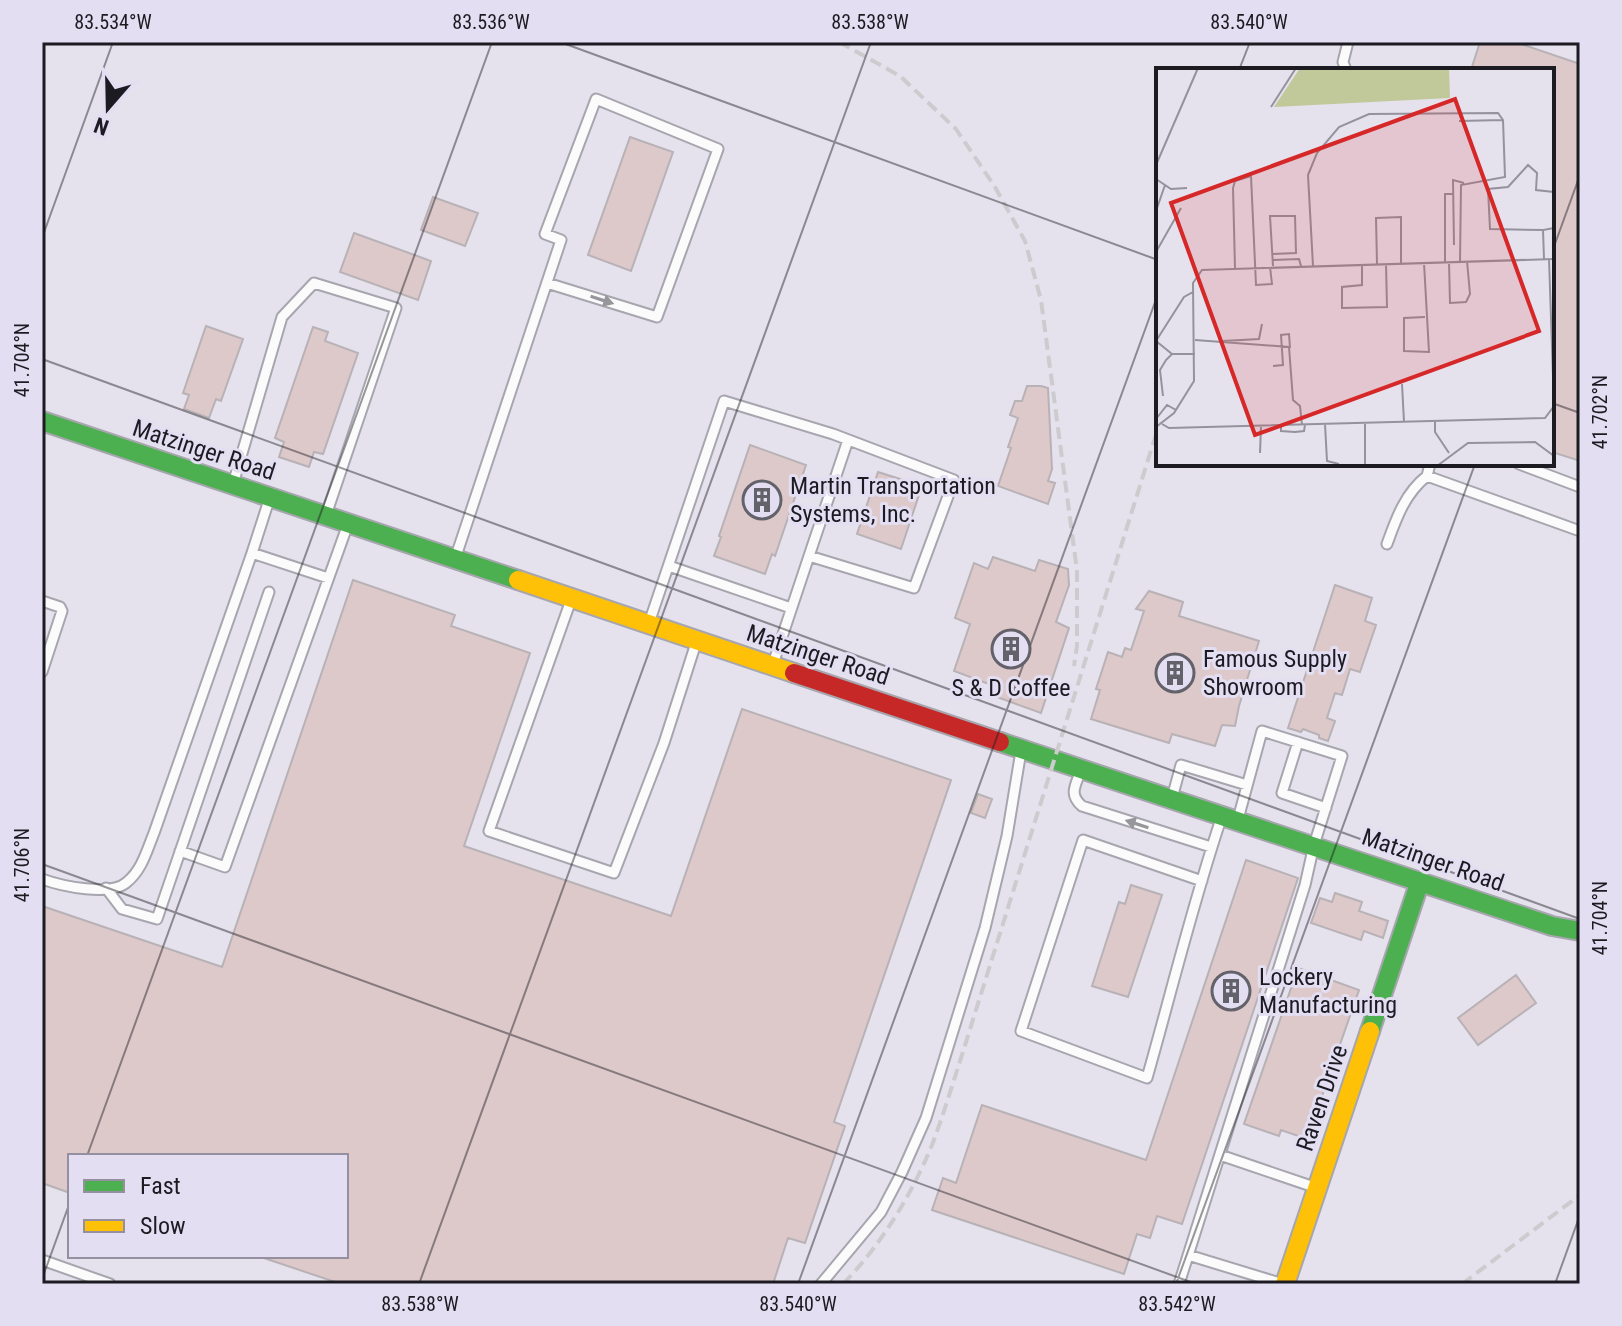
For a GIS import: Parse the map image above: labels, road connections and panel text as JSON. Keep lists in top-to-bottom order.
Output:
{
  "streets": {
    "street": ["Matzinger Road", "Raven Drive"]
  },
  "crossings": [
    ["Matzinger Road", "Raven Drive"]
  ],
  "places": {
    "building": [
      "Martin Transportation Systems, Inc.",
      "S & D Coffee",
      "Famous Supply Showroom",
      "Lockery Manufacturing"
    ]
  },
  "legend": ["Fast", "Slow"],
  "north": "bottom",
  "coordinates": [
    "83.534°W",
    "83.536°W",
    "83.538°W",
    "83.540°W",
    "41.704°N",
    "41.702°N",
    "41.706°N",
    "83.542°W"
  ]
}
